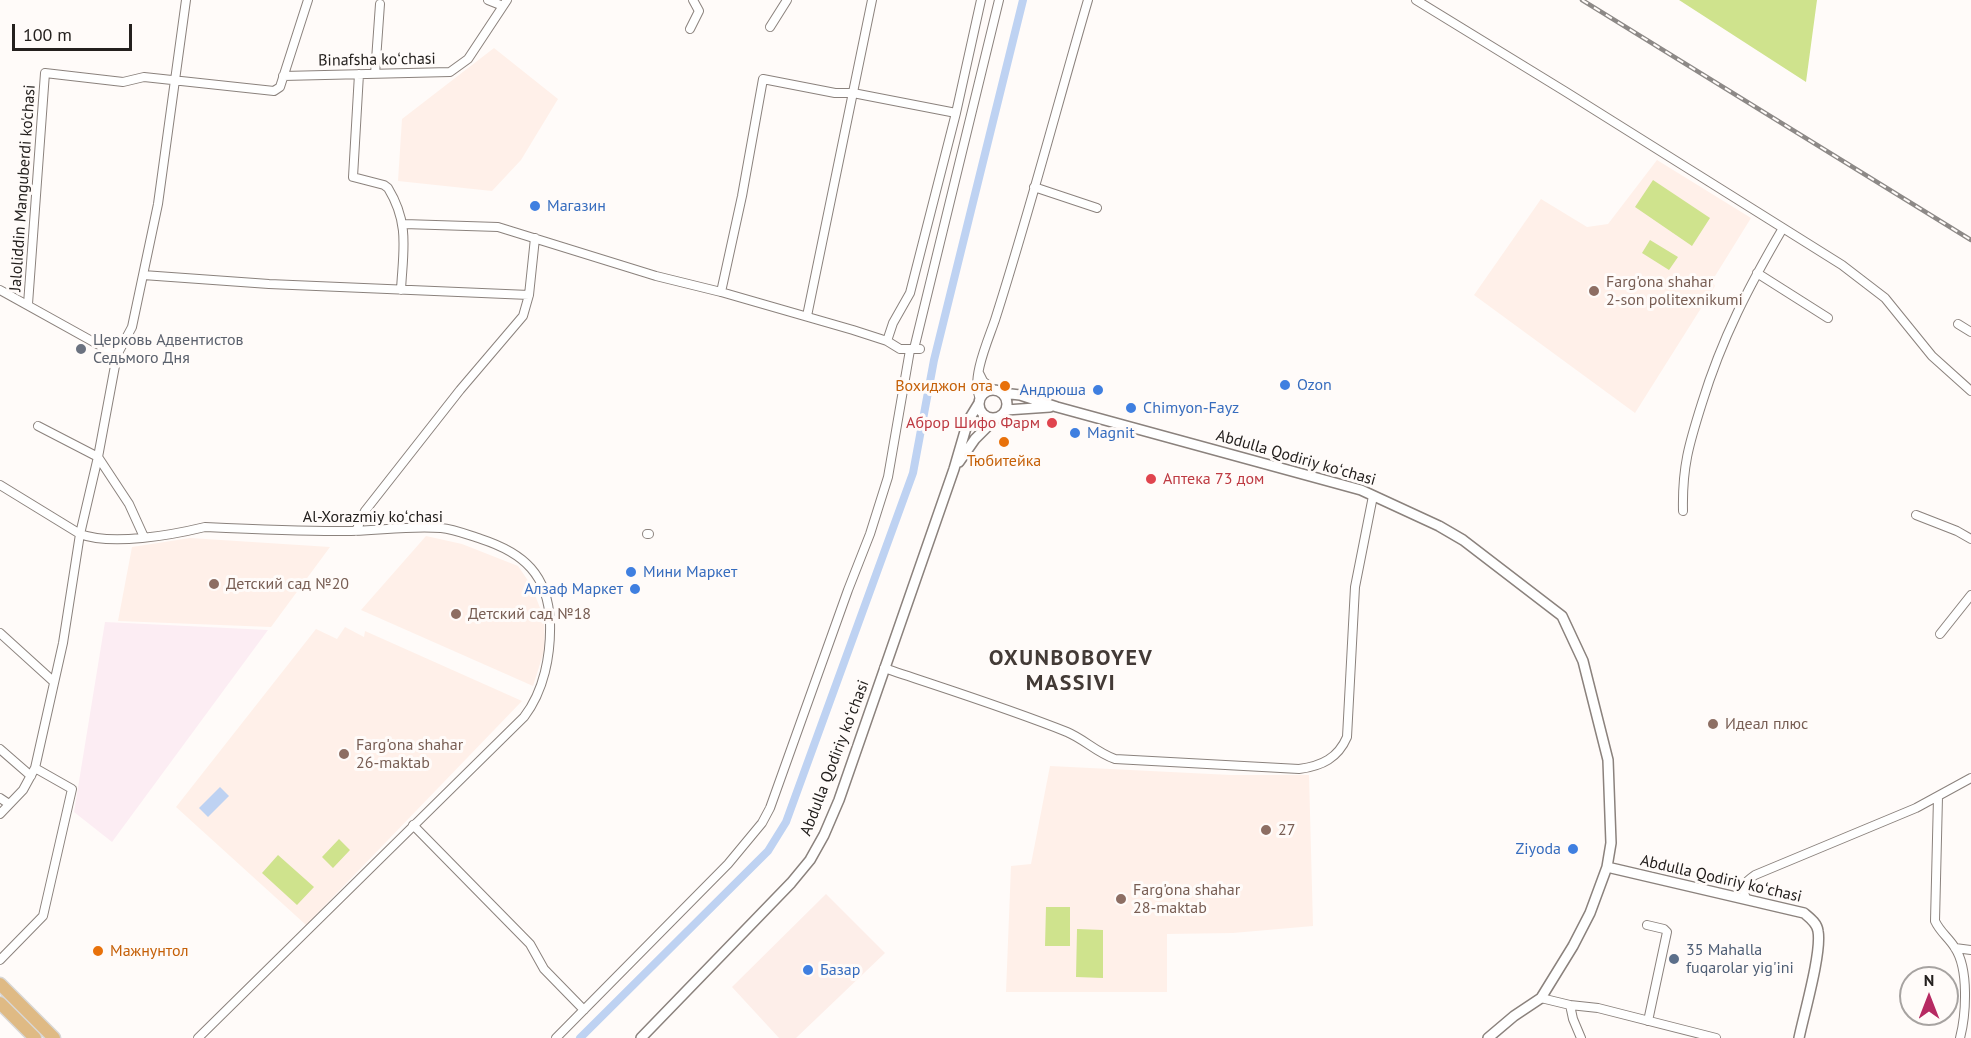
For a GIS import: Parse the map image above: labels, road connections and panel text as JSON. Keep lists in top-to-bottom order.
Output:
{
  "streets": {
    "street": [
      "Binafsha koʻchasi",
      "Jaloliddin Manguberdi ko'chasi",
      "Abdulla Qodiriy koʻchasi",
      "Al-Xorazmiy koʻchasi"
    ]
  },
  "districts": ["OXUNBOBOYEV MASSIVI"],
  "places": [
    "Магазин",
    "Farg'ona shahar 2-son politexnikumi",
    "Церковь Адвентистов Седьмого Дня",
    "Ozon",
    "Вохиджон ота",
    "Андрюша",
    "Chimyon-Fayz",
    "Аброр Шифо Фарм",
    "Magnit",
    "Тюбитейка",
    "Аптека 73 дом",
    "Мини Маркет",
    "Детский сад №20",
    "Алзаф Маркет",
    "Детский сад №18",
    "Идеал плюс",
    "Farg'ona shahar 26-maktab",
    "27",
    "Ziyoda",
    "Farg'ona shahar 28-maktab",
    "Мажнунтол",
    "35 Mahalla fuqarolar yig'ini",
    "Базар"
  ],
  "scale_bar": "100 m",
  "north": "top"
}
